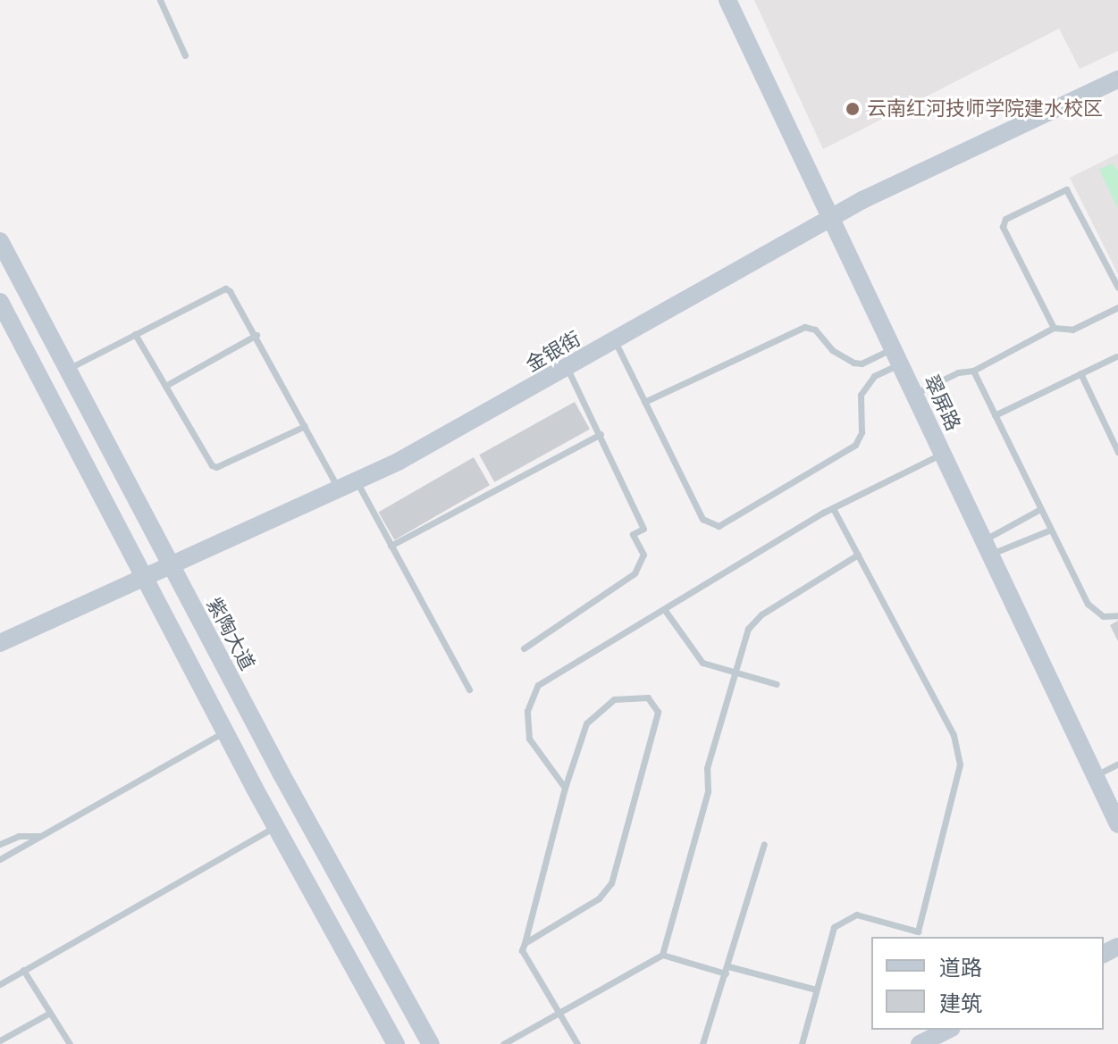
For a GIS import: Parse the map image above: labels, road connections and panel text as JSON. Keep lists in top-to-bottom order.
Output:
{
  "streets": {
    "street": ["金银街", "翠屏路", "紫陶大道"]
  },
  "crossings": [
    ["金银街", "翠屏路"],
    ["金银街", "紫陶大道"]
  ],
  "places": ["云南红河技师学院建水校区"],
  "legend": ["道路", "建筑"]
}
